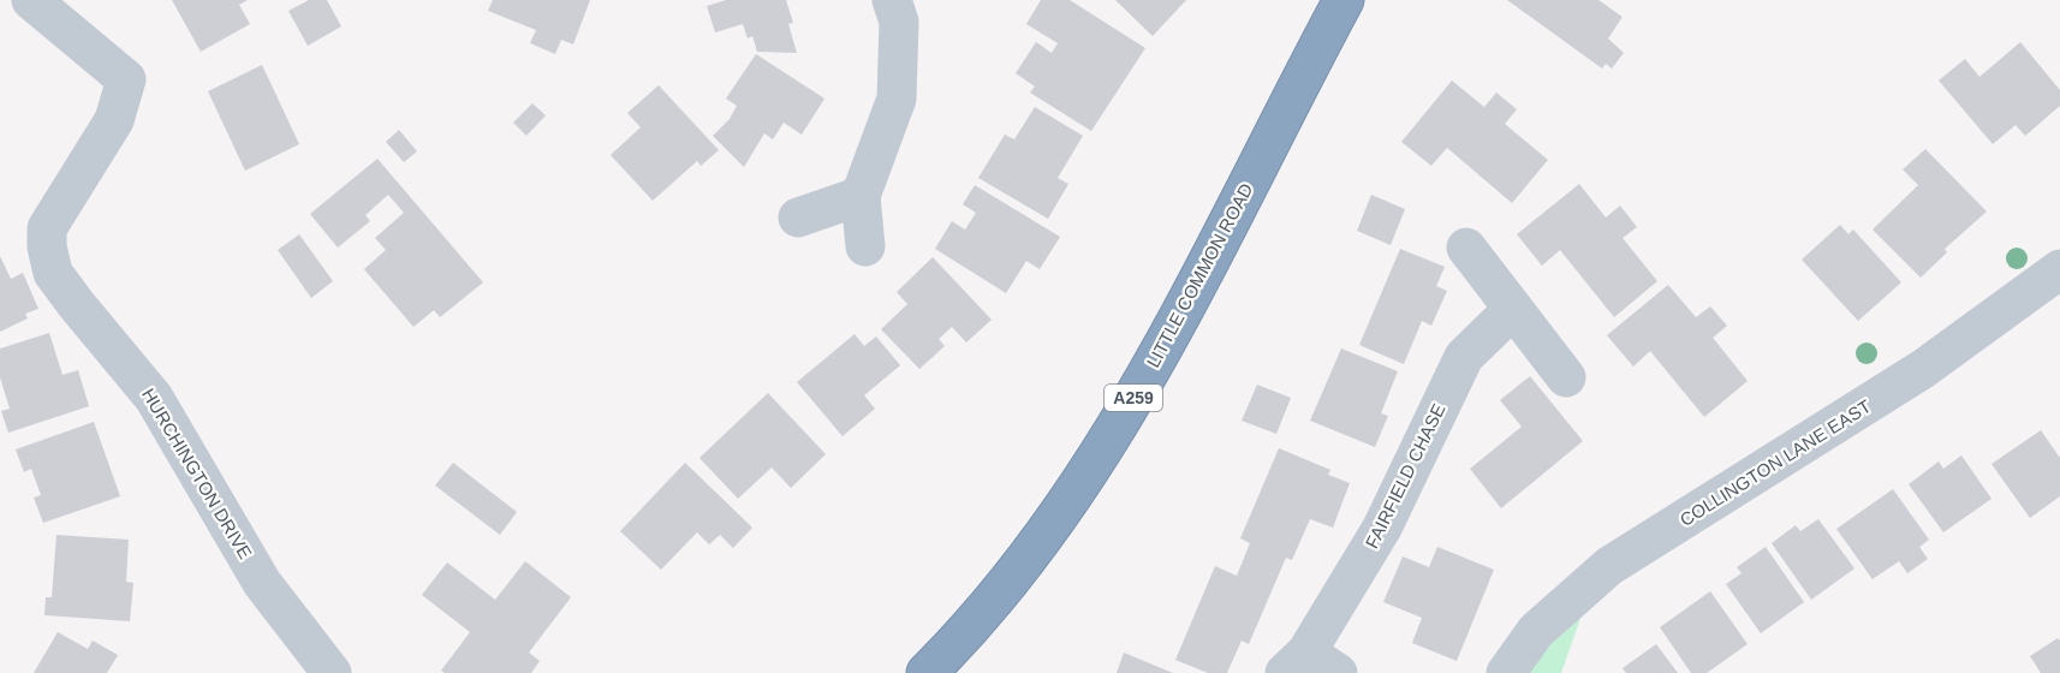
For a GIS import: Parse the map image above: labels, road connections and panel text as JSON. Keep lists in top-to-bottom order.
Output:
{
  "streets": {
    "highway": ["LITTLE COMMON ROAD", "A259"],
    "street": ["COLLINGTON LANE EAST", "HURCHINGTON DRIVE", "FAIRFIELD CHASE"]
  }
}
